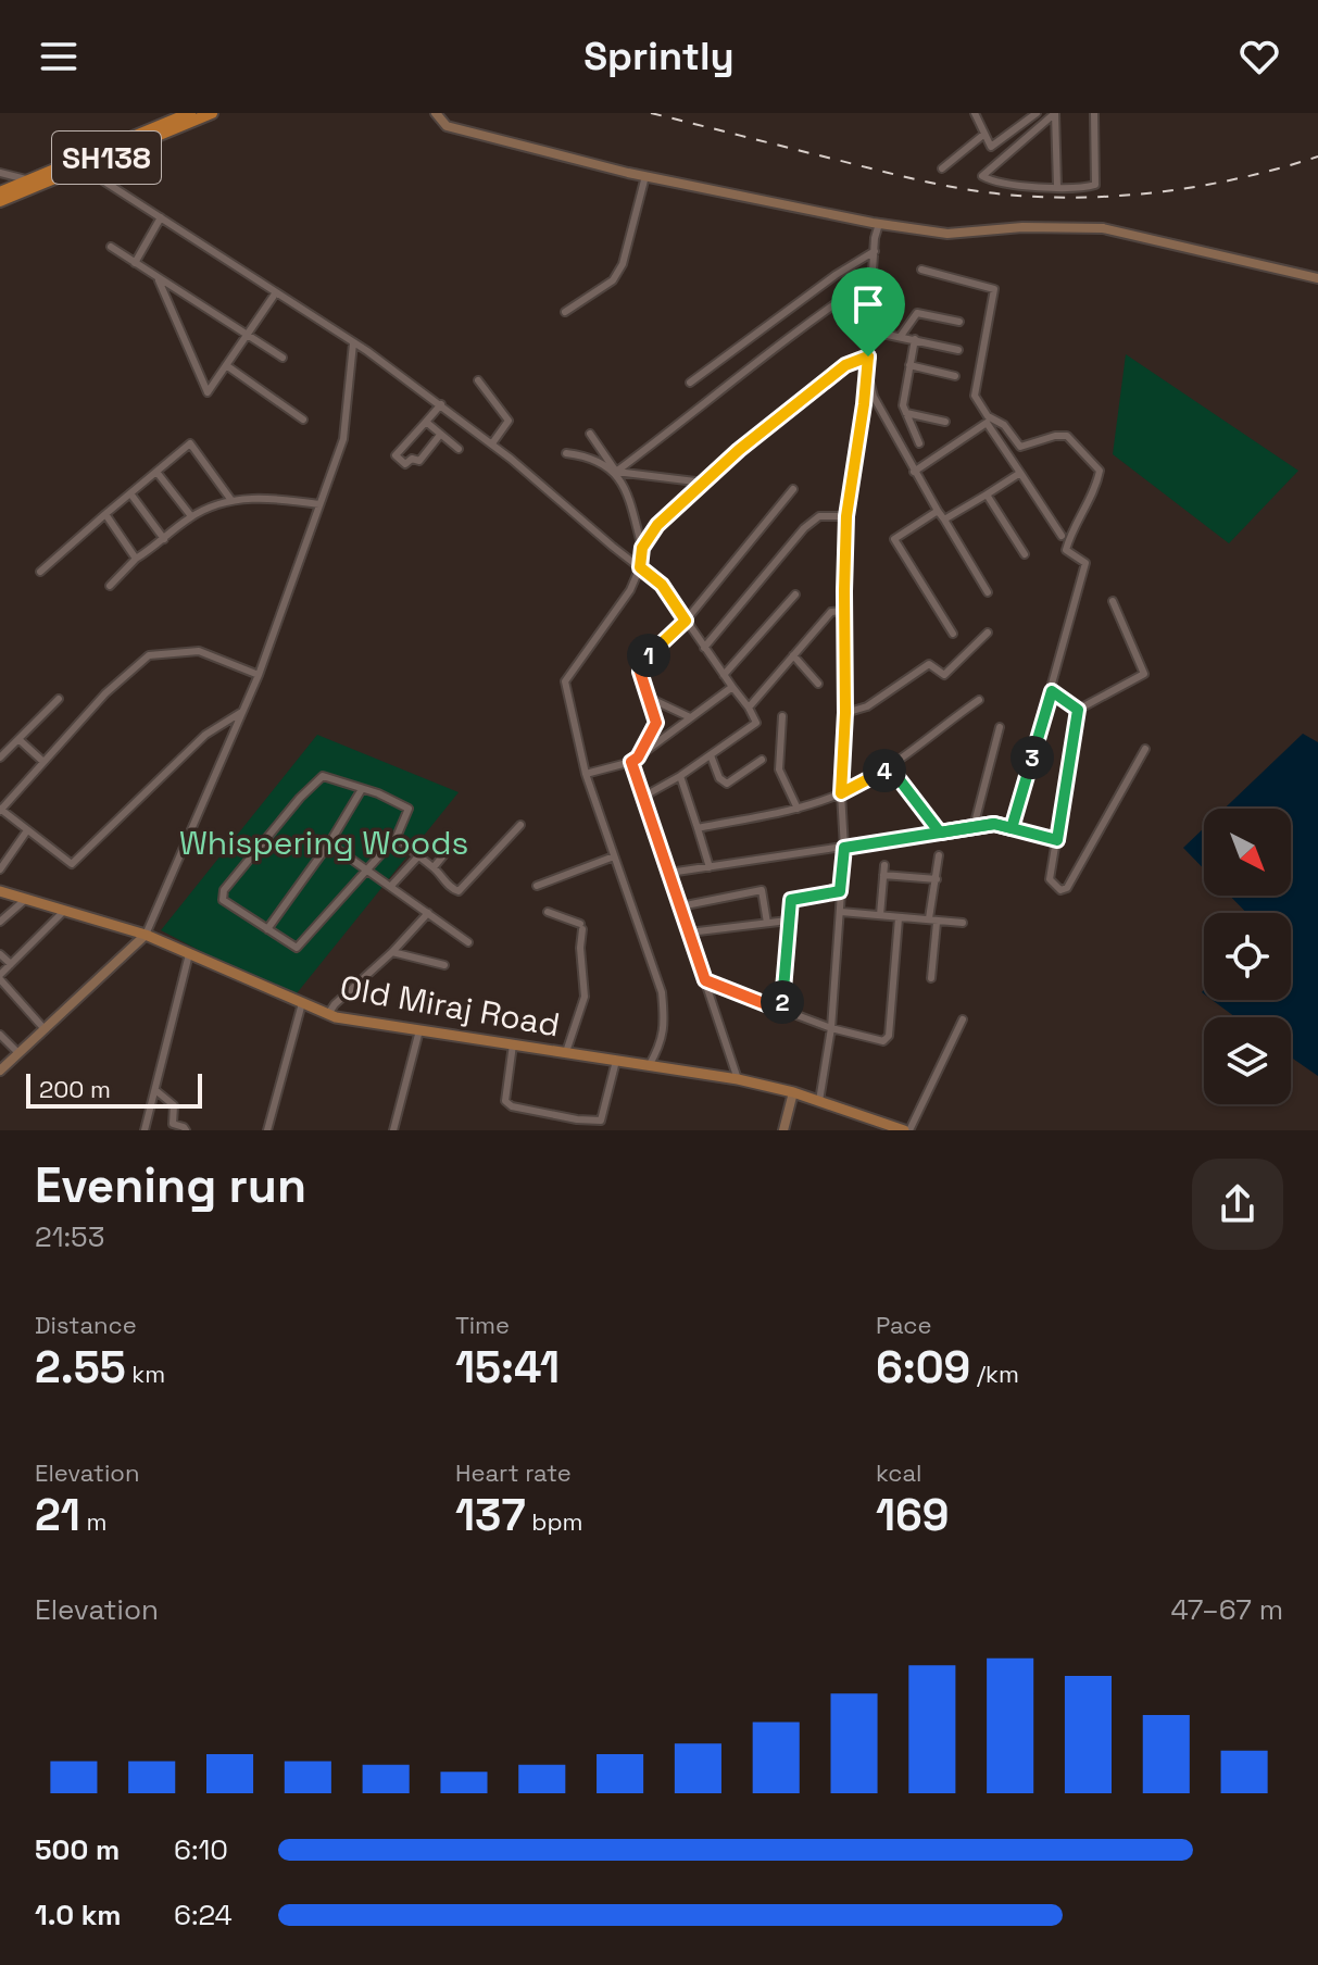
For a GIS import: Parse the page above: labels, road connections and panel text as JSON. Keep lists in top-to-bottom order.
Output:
{
  "streets": {
    "highway": ["SH138"],
    "main road": ["Old Miraj Road"]
  },
  "parks": ["Whispering Woods"],
  "scale_bar": "200 m",
  "north": "bottom right",
  "page": {
    "header": "Sprintly",
    "pins": [
      "1",
      "3",
      "4",
      "2"
    ],
    "scale": "200 m",
    "heading": ["Evening run", "21:53"],
    "stats": [
      ["Distance", "2.55 km"],
      ["Time", "15:41"],
      ["Pace", "6:09 /km"],
      ["Elevation", "21 m"],
      ["Heart rate", "137 bpm"],
      ["kcal", "169"]
    ],
    "chart": ["Elevation", "47–67 m"],
    "list": [
      {
        "name": "500 m",
        "note": "6:10"
      },
      {
        "name": "1.0 km",
        "note": "6:24"
      }
    ]
  }
}
